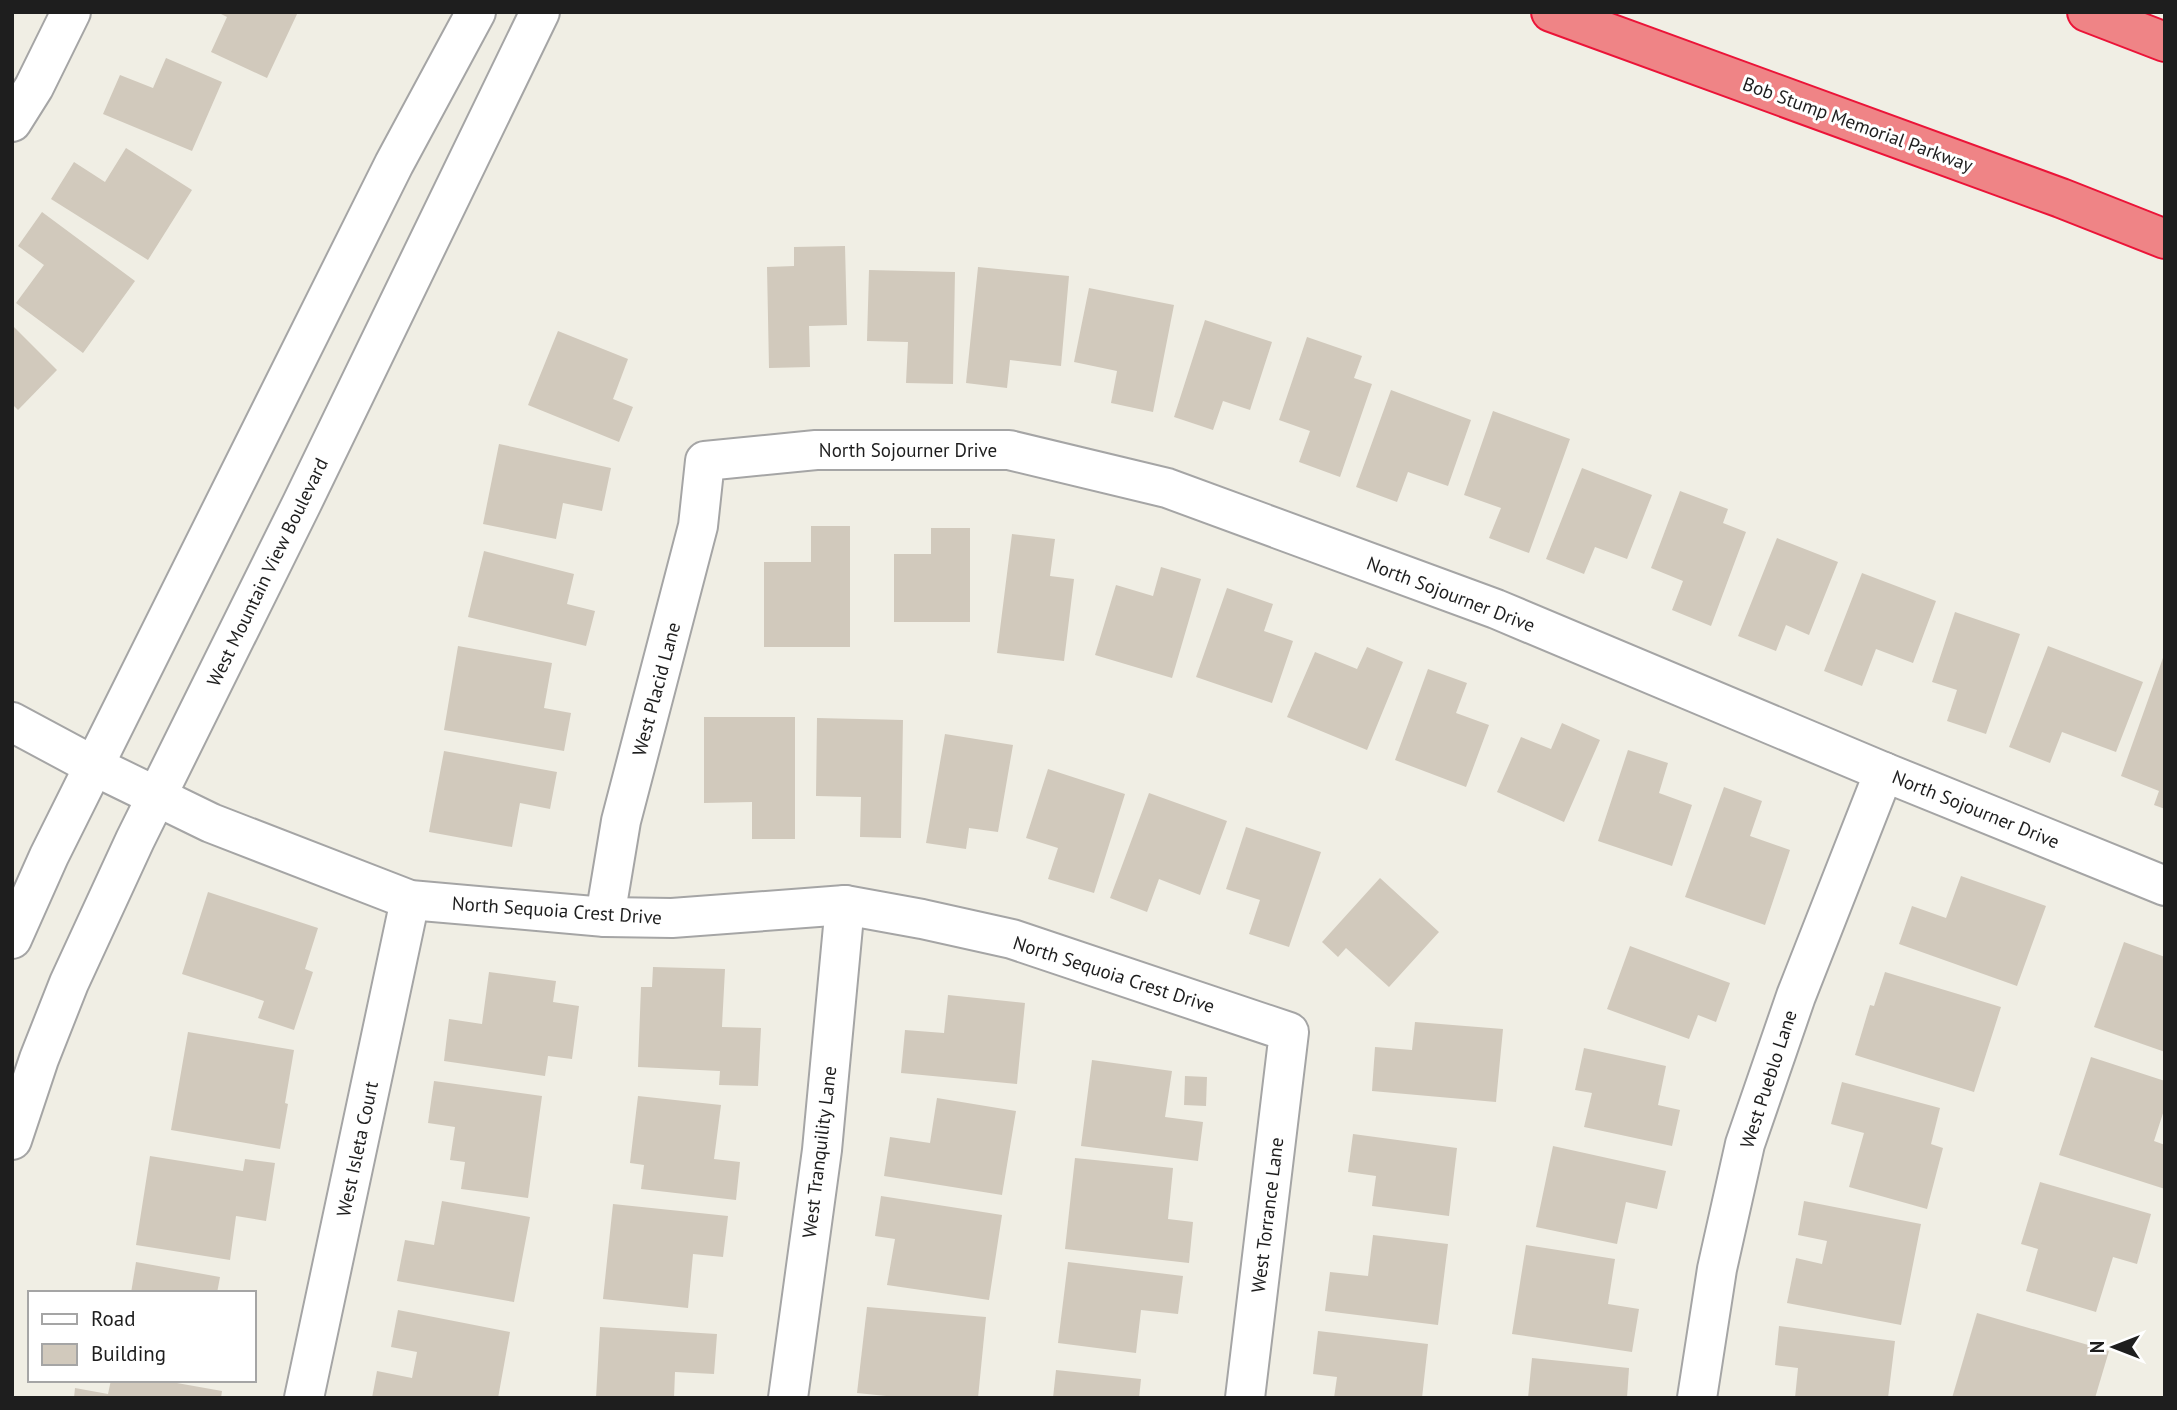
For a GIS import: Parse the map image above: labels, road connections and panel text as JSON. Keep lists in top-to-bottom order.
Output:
{
  "streets": {
    "highway": ["Bob Stump Memorial Parkway"],
    "street": [
      "North Sojourner Drive",
      "West Mountain View Boulevard",
      "West Placid Lane",
      "North Sequoia Crest Drive",
      "West Pueblo Lane",
      "West Isleta Court",
      "West Tranquility Lane",
      "West Torrance Lane"
    ]
  },
  "crossings": [
    ["North Sojourner Drive", "West Placid Lane"],
    ["North Sojourner Drive", "West Pueblo Lane"],
    ["West Mountain View Boulevard", "North Sequoia Crest Drive"],
    ["West Placid Lane", "North Sequoia Crest Drive"],
    ["North Sequoia Crest Drive", "West Isleta Court"],
    ["North Sequoia Crest Drive", "West Tranquility Lane"],
    ["North Sequoia Crest Drive", "West Torrance Lane"]
  ],
  "legend": ["Road", "Building"],
  "north": "left"
}
